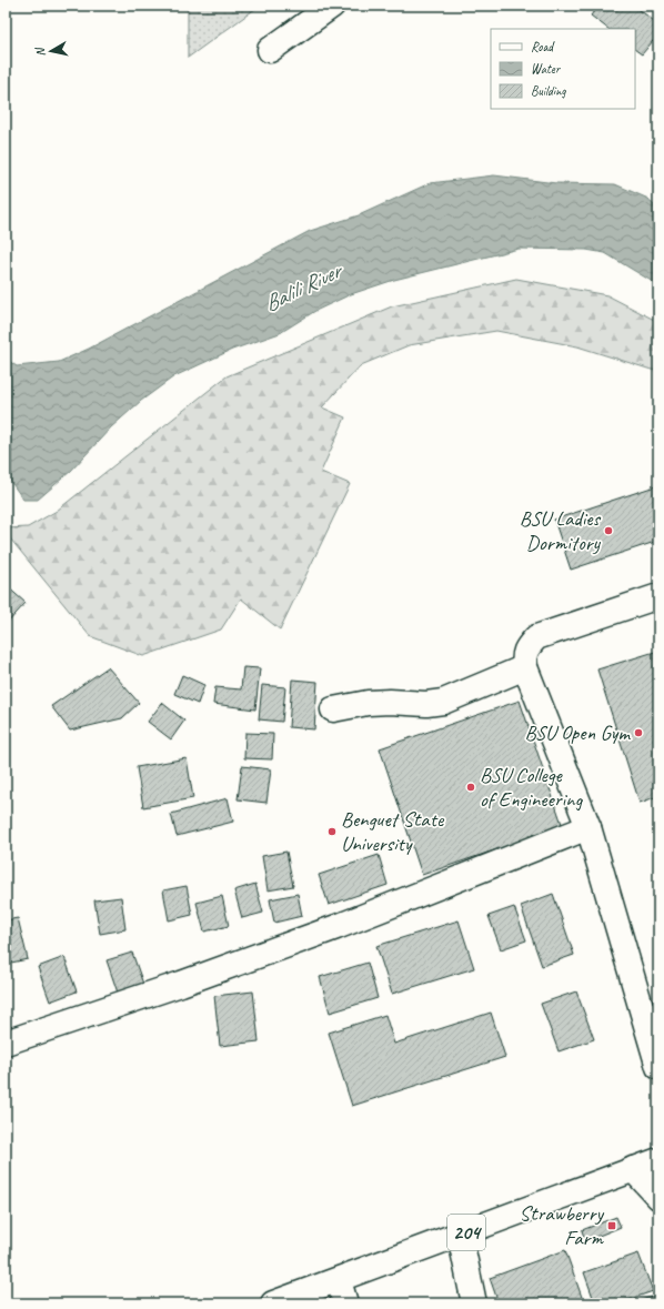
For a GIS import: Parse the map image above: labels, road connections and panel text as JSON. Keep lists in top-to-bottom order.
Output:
{
  "streets": {
    "main road": ["204"]
  },
  "water": ["Balili River"],
  "places": {
    "other": [
      "BSU Ladies Dormitory",
      "BSU Open Gym",
      "BSU College of Engineering",
      "Benguet State University"
    ],
    "transit": ["Strawberry Farm"]
  },
  "legend": ["Road", "Water", "Building"],
  "north": "left"
}
